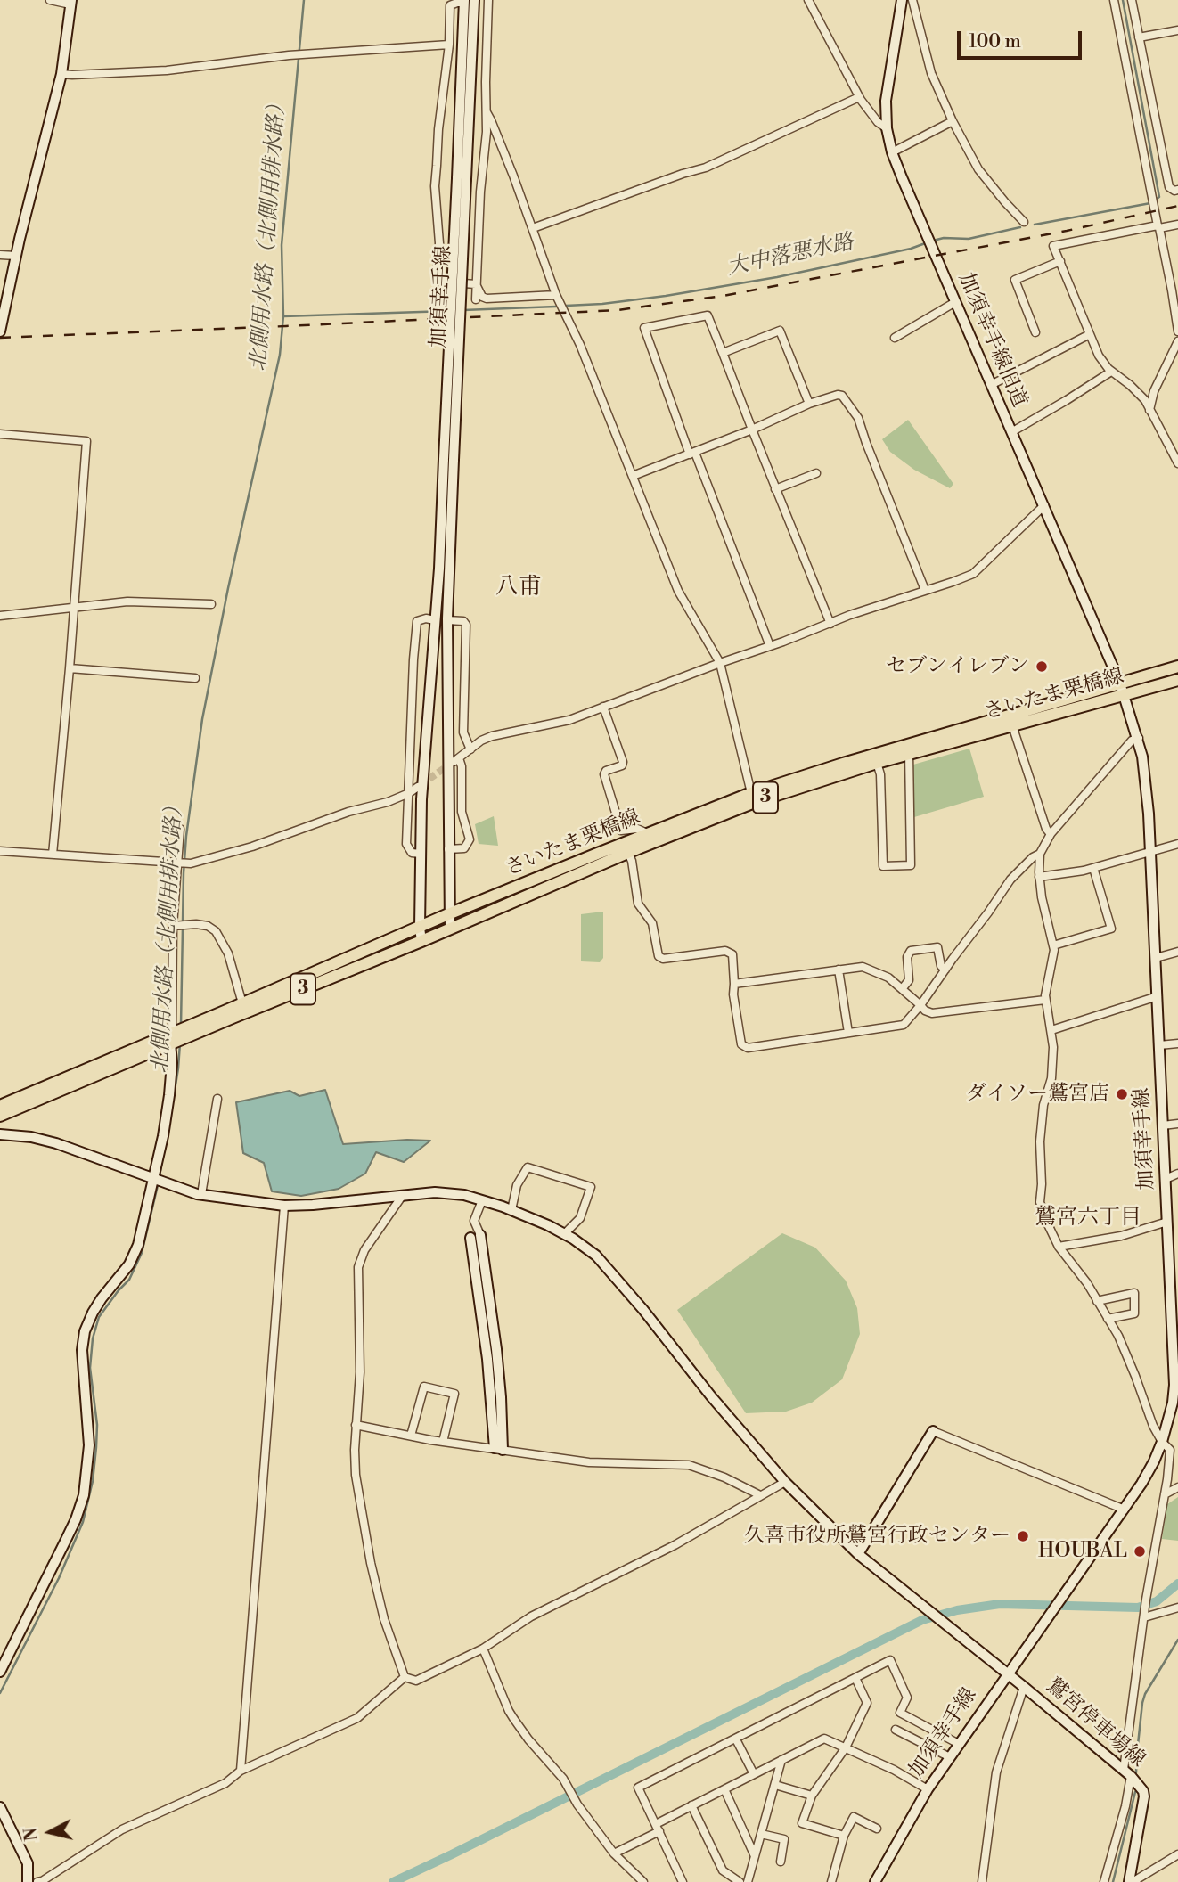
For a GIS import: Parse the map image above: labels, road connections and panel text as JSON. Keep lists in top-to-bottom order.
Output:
{
  "streets": {
    "main road": ["さいたま栗橋線", "3"],
    "street": ["加須幸手線", "加須幸手線旧道", "鷲宮停車場線"]
  },
  "crossings": [
    ["加須幸手線", "加須幸手線旧道"],
    ["加須幸手線", "さいたま栗橋線"],
    ["加須幸手線", "鷲宮停車場線"],
    ["加須幸手線旧道", "さいたま栗橋線"]
  ],
  "districts": ["八甫", "鷲宮六丁目"],
  "water": ["北側用水路（北側用排水路）", "大中落悪水路"],
  "places": [
    "セブンイレブン",
    "ダイソー鷲宮店",
    "久喜市役所鷲宮行政センター",
    "HOUBAL"
  ],
  "scale_bar": "100 m",
  "north": "left"
}
